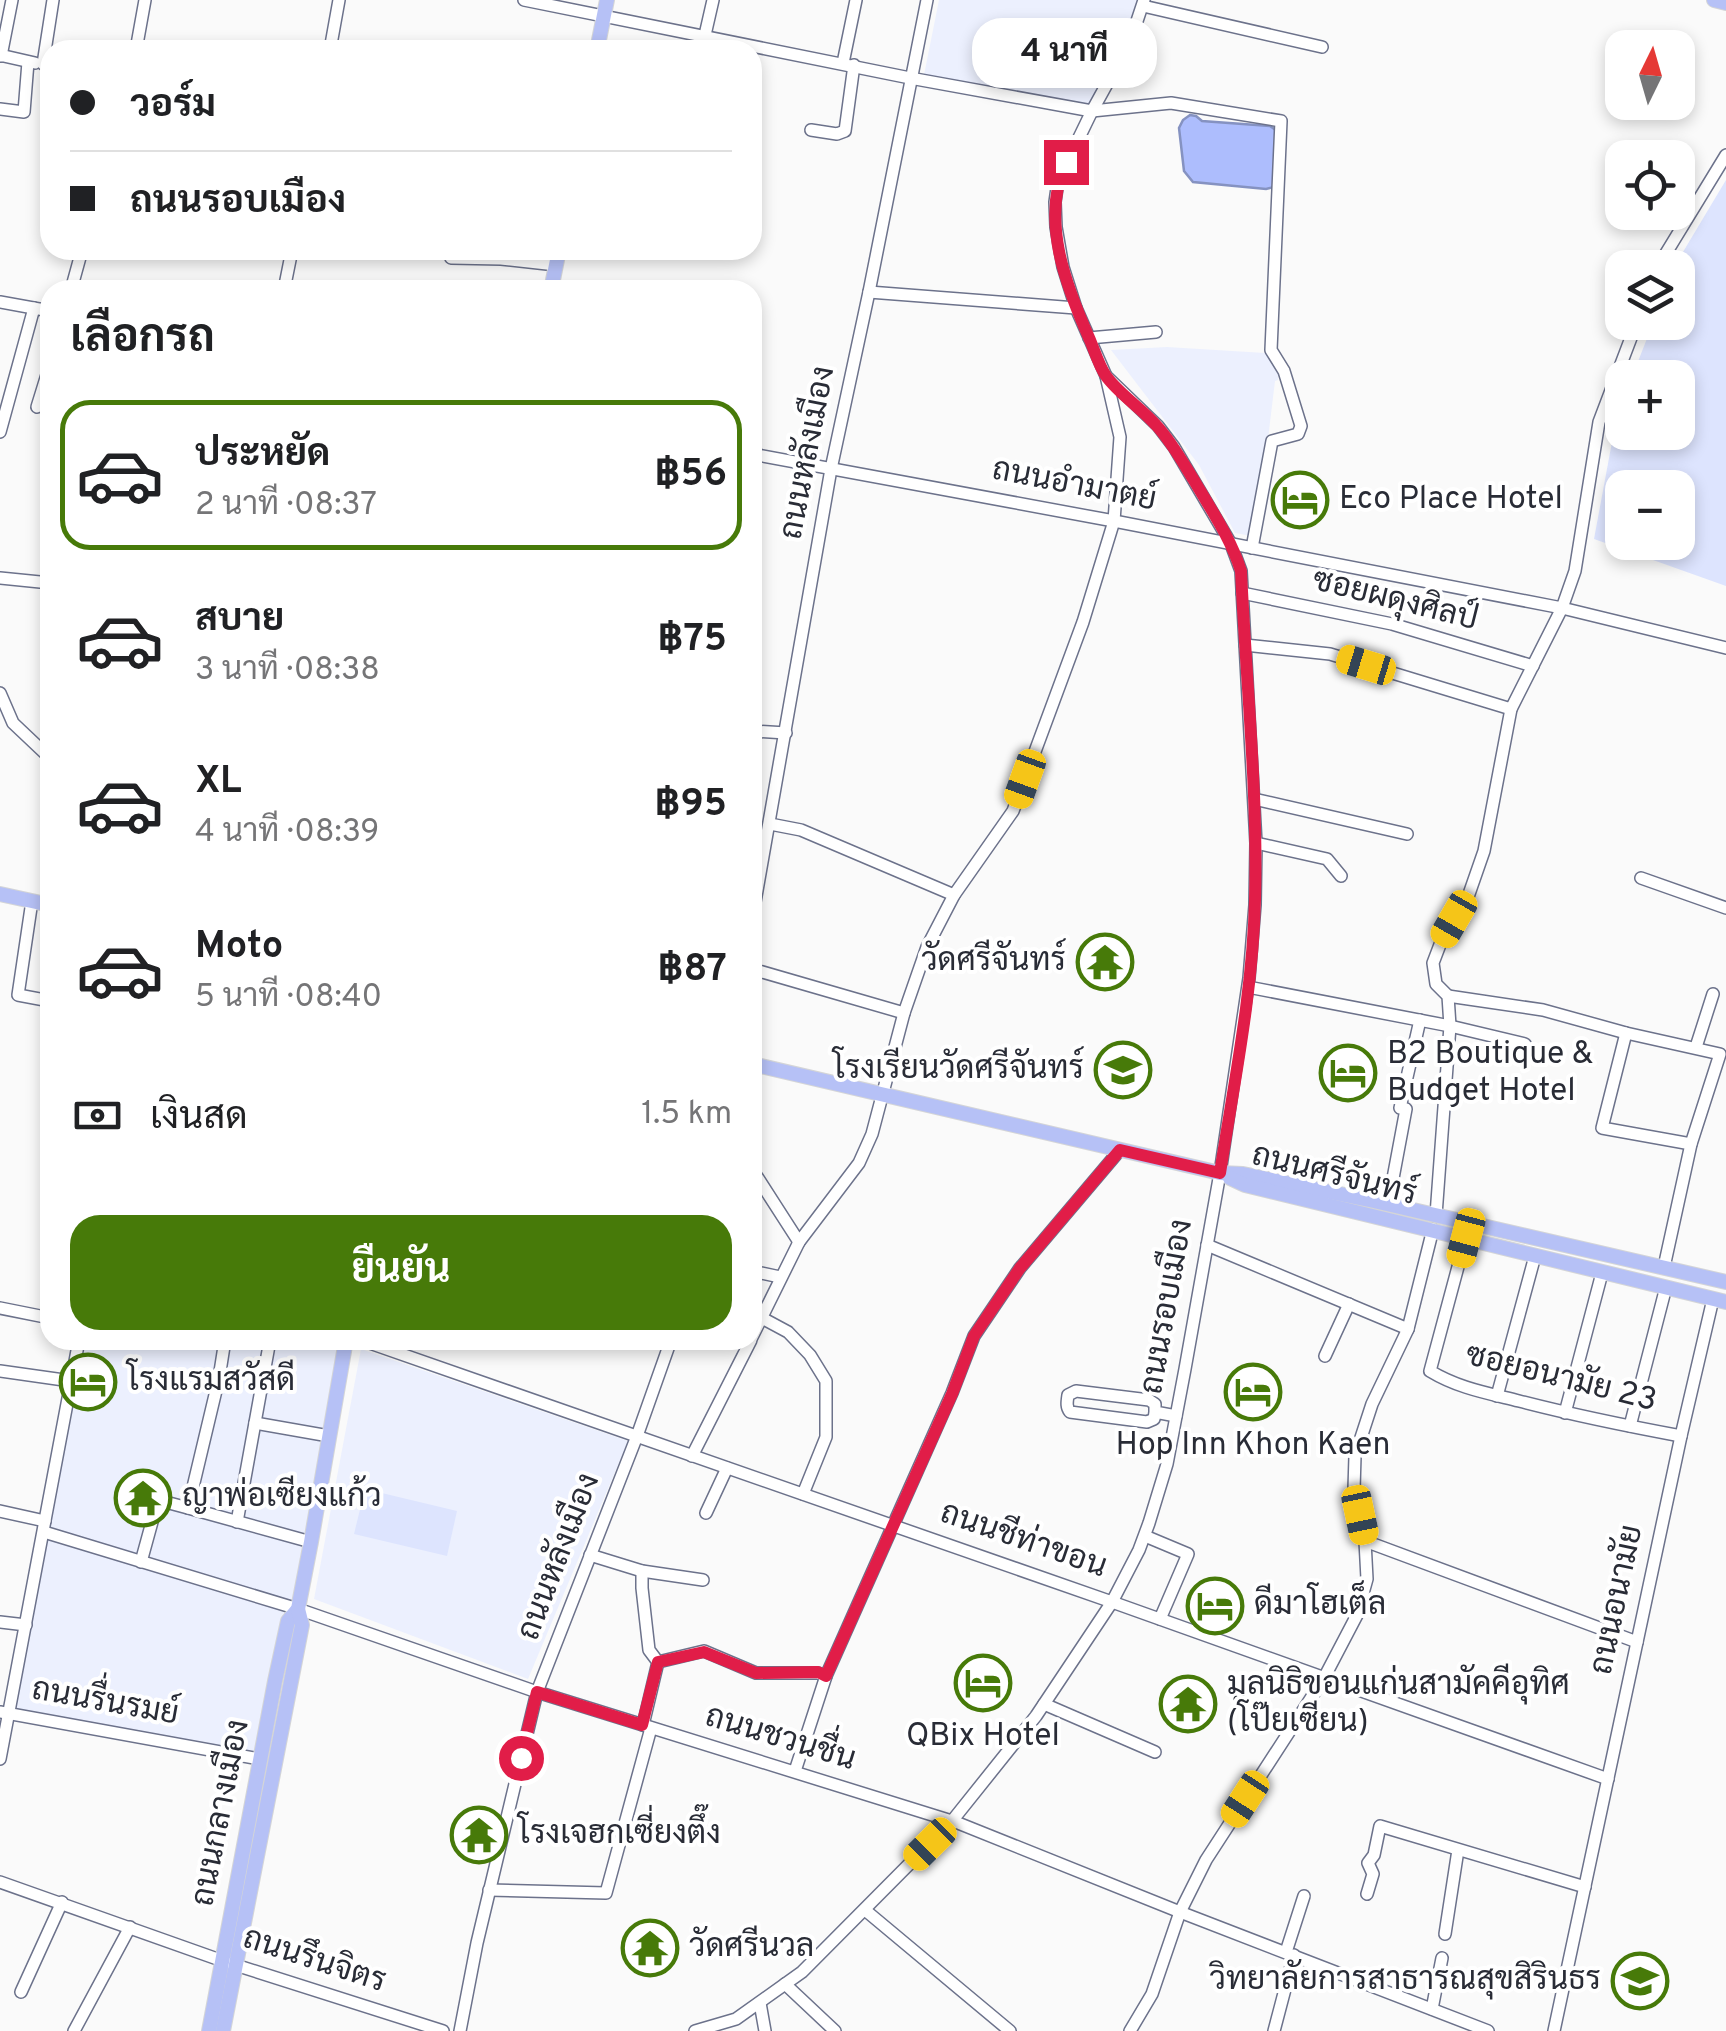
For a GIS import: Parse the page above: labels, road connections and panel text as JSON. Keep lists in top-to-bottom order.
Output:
{
  "streets": {
    "main road": ["ถนนศรีจันทร์", "ถนนกลางเมือง"],
    "street": [
      "ถนนหลังเมือง",
      "ถนนอำมาตย์",
      "ซอยผดุงศิลป์",
      "ถนนรอบเมือง",
      "ซอยอนามัย 23",
      "ถนนชีท่าขอน",
      "ถนนอนามัย",
      "ถนนรื่นรมย์",
      "ถนนชวนชื่น",
      "ถนนรึนจิตร"
    ]
  },
  "crossings": [
    ["ถนนหลังเมือง", "ถนนอำมาตย์"],
    ["ถนนหลังเมือง", "ถนนชีท่าขอน"],
    ["ถนนหลังเมือง", "ถนนชวนชื่น"],
    ["ถนนอำมาตย์", "ถนนรอบเมือง"],
    ["ซอยผดุงศิลป์", "ถนนรอบเมือง"],
    ["ถนนศรีจันทร์", "ถนนรอบเมือง"],
    ["ถนนศรีจันทร์", "ซอยอนามัย 23"],
    ["ถนนศรีจันทร์", "ถนนอนามัย"],
    ["ถนนรอบเมือง", "ถนนชีท่าขอน"],
    ["ถนนรอบเมือง", "ถนนชวนชื่น"],
    ["ซอยอนามัย 23", "ถนนอนามัย"],
    ["ถนนชีท่าขอน", "ถนนอนามัย"],
    ["ถนนรื่นรมย์", "ถนนกลางเมือง"],
    ["ถนนชวนชื่น", "ถนนกลางเมือง"],
    ["ถนนกลางเมือง", "ถนนรึนจิตร"]
  ],
  "places": {
    "hotel": [
      "Eco Place Hotel",
      "B2 Boutique & Budget Hotel",
      "โรงแรมสวัสดี",
      "Hop Inn Khon Kaen",
      "ดีมาโฮเต็ล",
      "QBix Hotel"
    ],
    "temple": [
      "วัดศรีจันทร์",
      "ญาพ่อเซียงแก้ว",
      "มูลนิธิขอนแก่นสามัคคีอุทิศ (โป๊ยเซียน)",
      "โรงเจฮกเซี่ยงตึ๊ง",
      "วัดศรีนวล"
    ],
    "school or university": ["โรงเรียนวัดศรีจันทร์", "วิทยาลัยการสาธารณสุขสิรินธร"]
  },
  "north": "top",
  "page": {
    "bubble": "4 นาที",
    "map_buttons": ["+", "−"],
    "banner": ["วอร์ม", "ถนนรอบเมือง"],
    "heading": "เลือกรถ",
    "list": [
      {
        "name": "ประหยัด",
        "note": "2 นาที · 08:37",
        "value": "฿56"
      },
      {
        "name": "สบาย",
        "note": "3 นาที · 08:38",
        "value": "฿75"
      },
      {
        "name": "XL",
        "note": "4 นาที · 08:39",
        "value": "฿95"
      },
      {
        "name": "Moto",
        "note": "5 นาที · 08:40",
        "value": "฿87"
      }
    ],
    "pay": ["เงินสด", "1.5 km"],
    "buttons": "ยืนยัน"
  }
}
